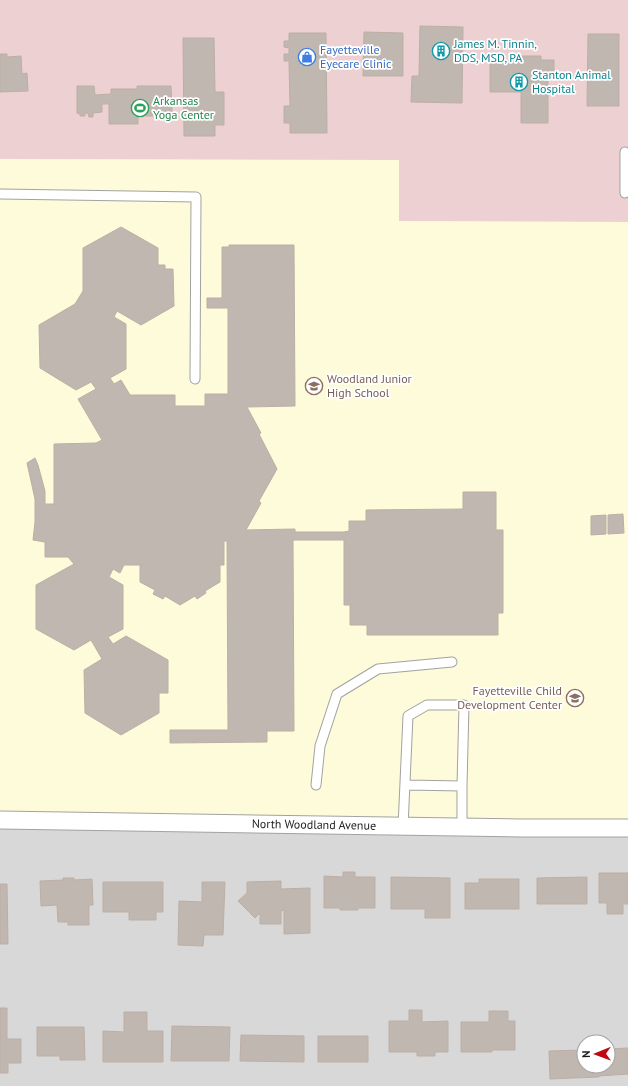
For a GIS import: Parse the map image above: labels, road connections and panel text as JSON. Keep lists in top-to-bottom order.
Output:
{
  "streets": {
    "street": ["North Woodland Avenue"]
  },
  "places": {
    "building": ["James M. Tinnin, DDS, MSD, PA", "Stanton Animal Hospital"],
    "shop": ["Fayetteville Eyecare Clinic"],
    "sports": ["Arkansas Yoga Center"],
    "school or university": ["Woodland Junior High School", "Fayetteville Child Development Center"]
  },
  "north": "left"
}
